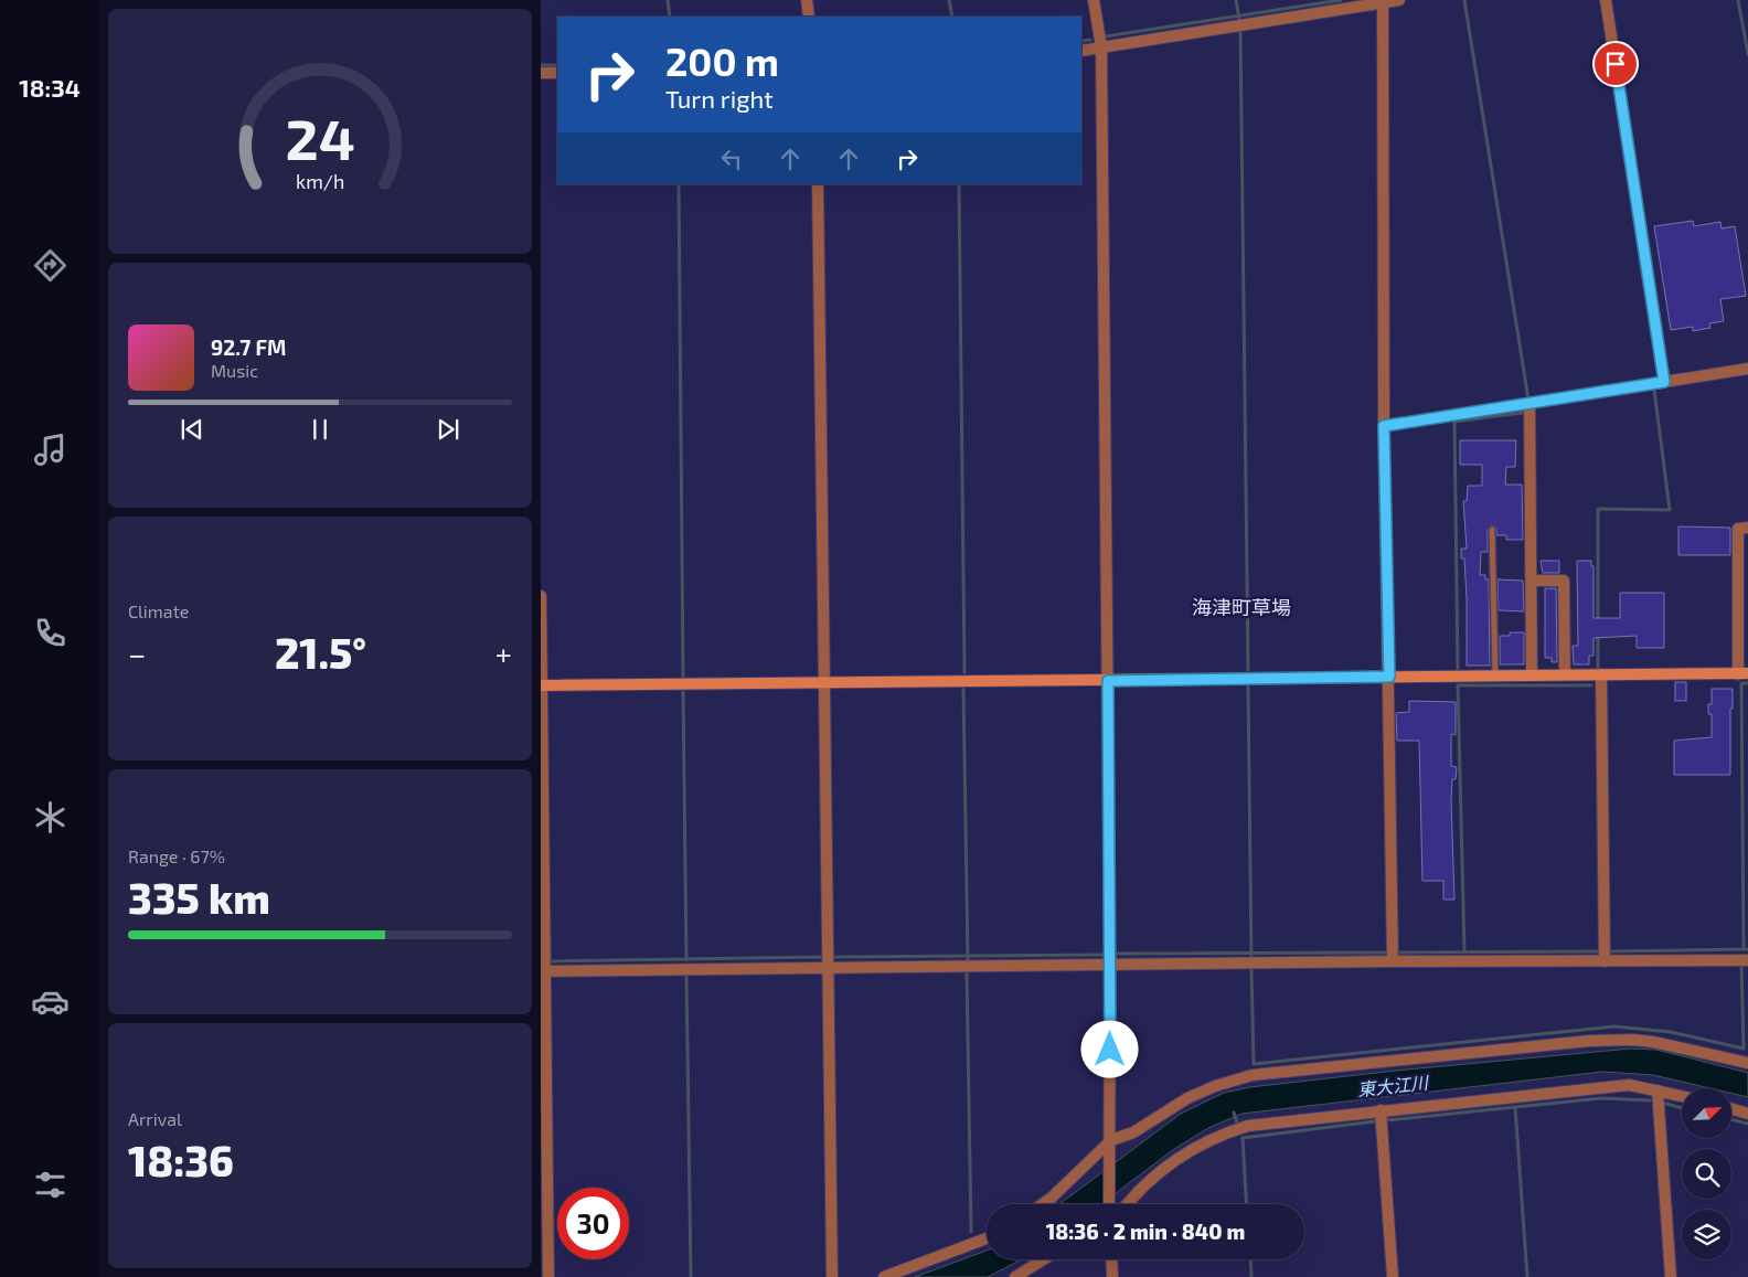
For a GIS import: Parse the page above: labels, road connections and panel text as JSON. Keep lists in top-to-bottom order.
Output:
{
  "districts": ["海津町草場"],
  "water": ["東大江川"],
  "north": "top right",
  "page": {
    "tabs": "18:34",
    "turn": ["200 m", "Turn right"],
    "song": ["92.7 FM", "Music"],
    "tile": [
      "Climate",
      ["Range · 67%", "335 km"],
      ["Arrival", "18:36"]
    ],
    "heat": ["−", "21.5°", "+"],
    "limit": "30",
    "trip": "18:36 · 2 min · 840 m",
    "gauge": ["24", "km/h"]
  }
}
